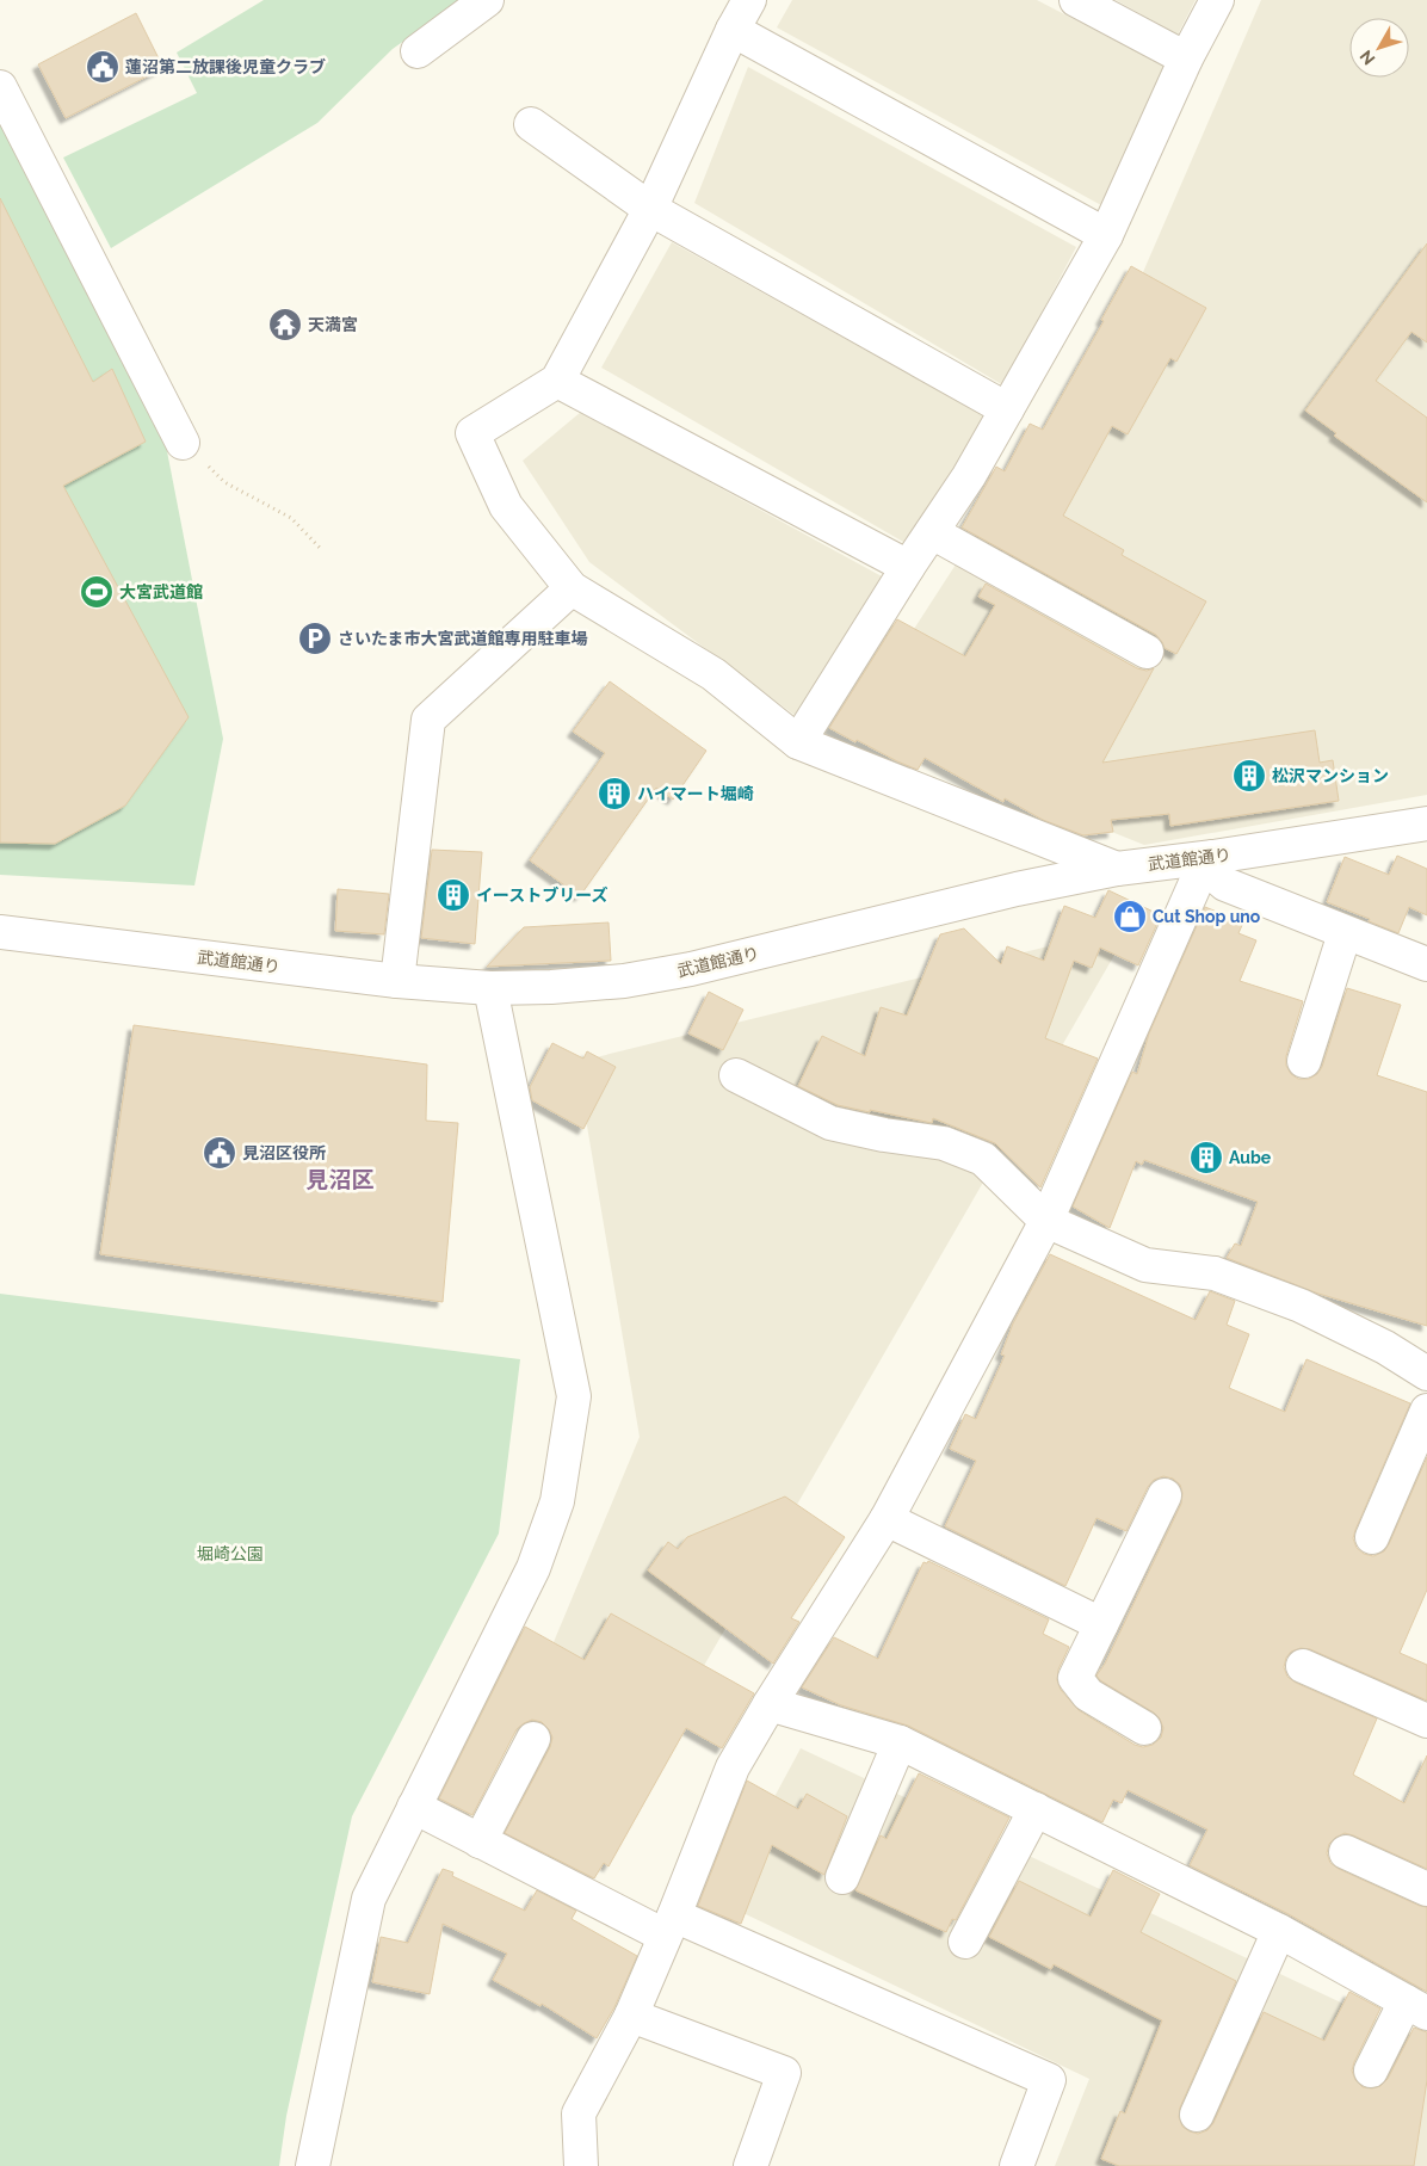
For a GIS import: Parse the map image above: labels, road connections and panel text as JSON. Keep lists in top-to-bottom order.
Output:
{
  "streets": {
    "street": ["武道館通り"]
  },
  "districts": ["見沼区"],
  "parks": ["堀崎公園"],
  "places": {
    "public building": ["蓮沼第二放課後児童クラブ", "見沼区役所"],
    "temple": ["天満宮"],
    "sports": ["大宮武道館"],
    "parking": ["さいたま市大宮武道館専用駐車場"],
    "building": [
      "松沢マンション",
      "ハイマート堀崎",
      "イーストブリーズ",
      "Aube"
    ],
    "shop": ["Cut Shop uno"]
  },
  "north": "bottom left"
}
